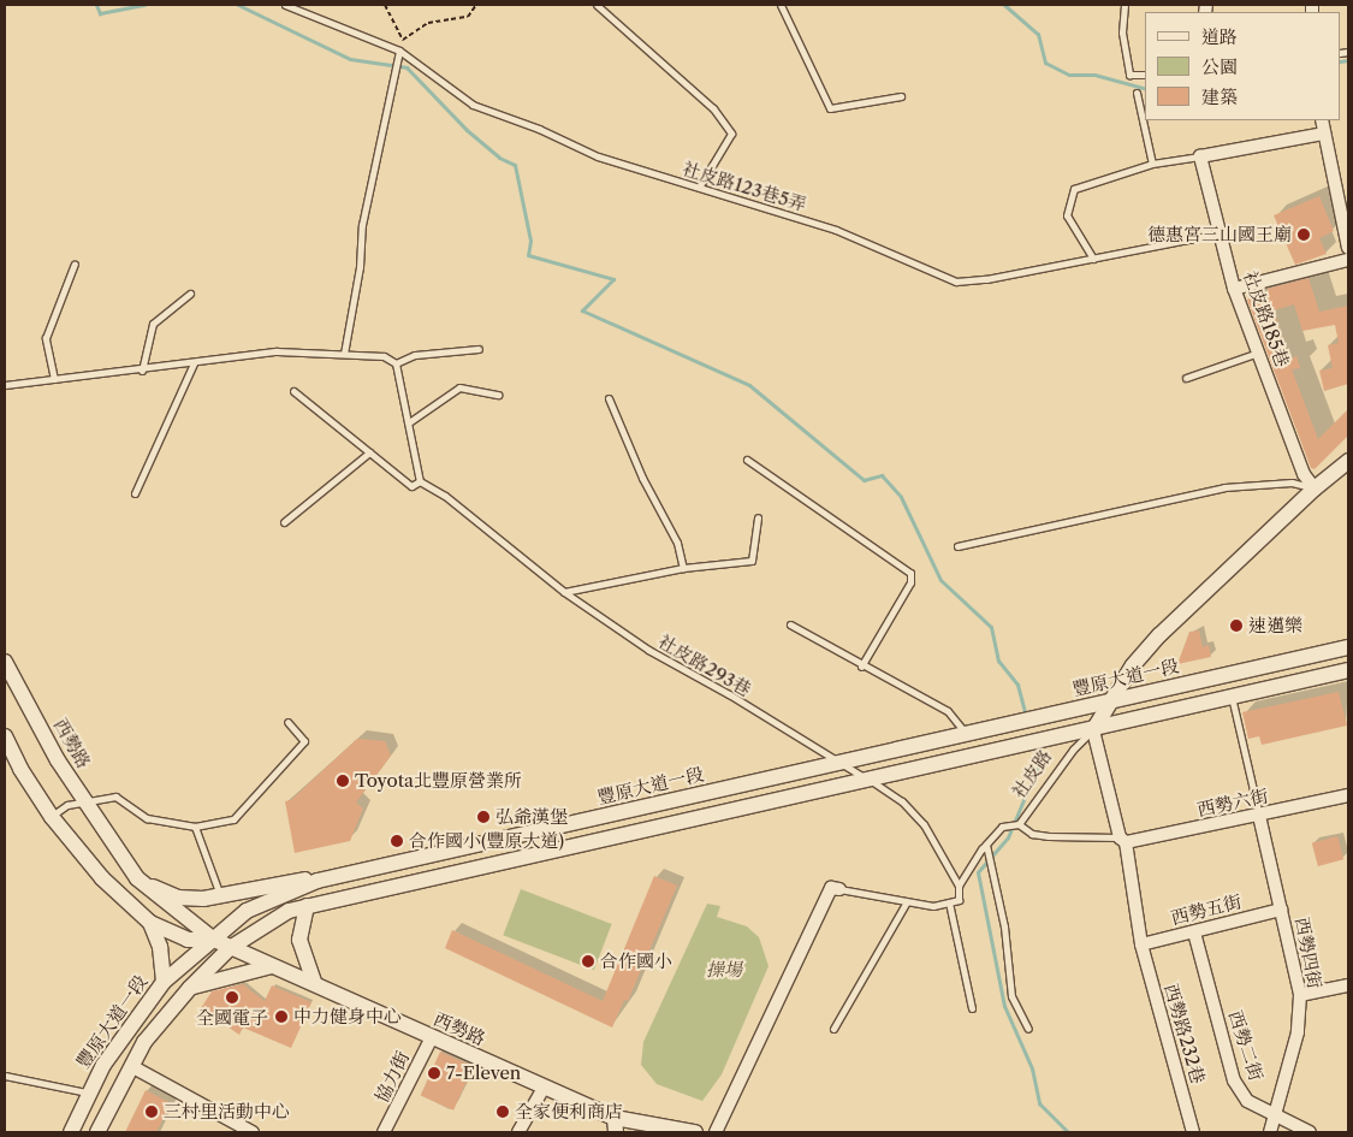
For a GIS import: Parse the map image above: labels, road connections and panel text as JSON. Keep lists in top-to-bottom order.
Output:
{
  "streets": {
    "street": [
      "社皮路185巷",
      "豐原大道一段",
      "西勢路",
      "社皮路",
      "西勢六街",
      "西勢五街",
      "西勢四街",
      "西勢路232巷",
      "西勢二街",
      "協力街"
    ],
    "lane": ["社皮路123巷5弄", "社皮路293巷"]
  },
  "crossings": [
    ["社皮路123巷5弄", "社皮路185巷"],
    ["社皮路185巷", "社皮路"],
    ["社皮路293巷", "豐原大道一段"],
    ["社皮路293巷", "社皮路"],
    ["豐原大道一段", "西勢路"],
    ["豐原大道一段", "社皮路"],
    ["西勢路", "協力街"],
    ["社皮路", "西勢路232巷"],
    ["西勢六街", "西勢四街"],
    ["西勢六街", "西勢路232巷"],
    ["西勢五街", "西勢四街"],
    ["西勢五街", "西勢路232巷"],
    ["西勢五街", "西勢二街"],
    ["西勢四街", "西勢二街"]
  ],
  "parks": ["操場"],
  "places": [
    "德惠宮三山國王廟",
    "速邁樂",
    "Toyota北豐原營業所",
    "弘爺漢堡",
    "合作國小(豐原大道)",
    "合作國小",
    "全國電子",
    "中力健身中心",
    "7-Eleven",
    "三村里活動中心",
    "全家便利商店"
  ],
  "legend": ["道路", "公園", "建築"]
}
